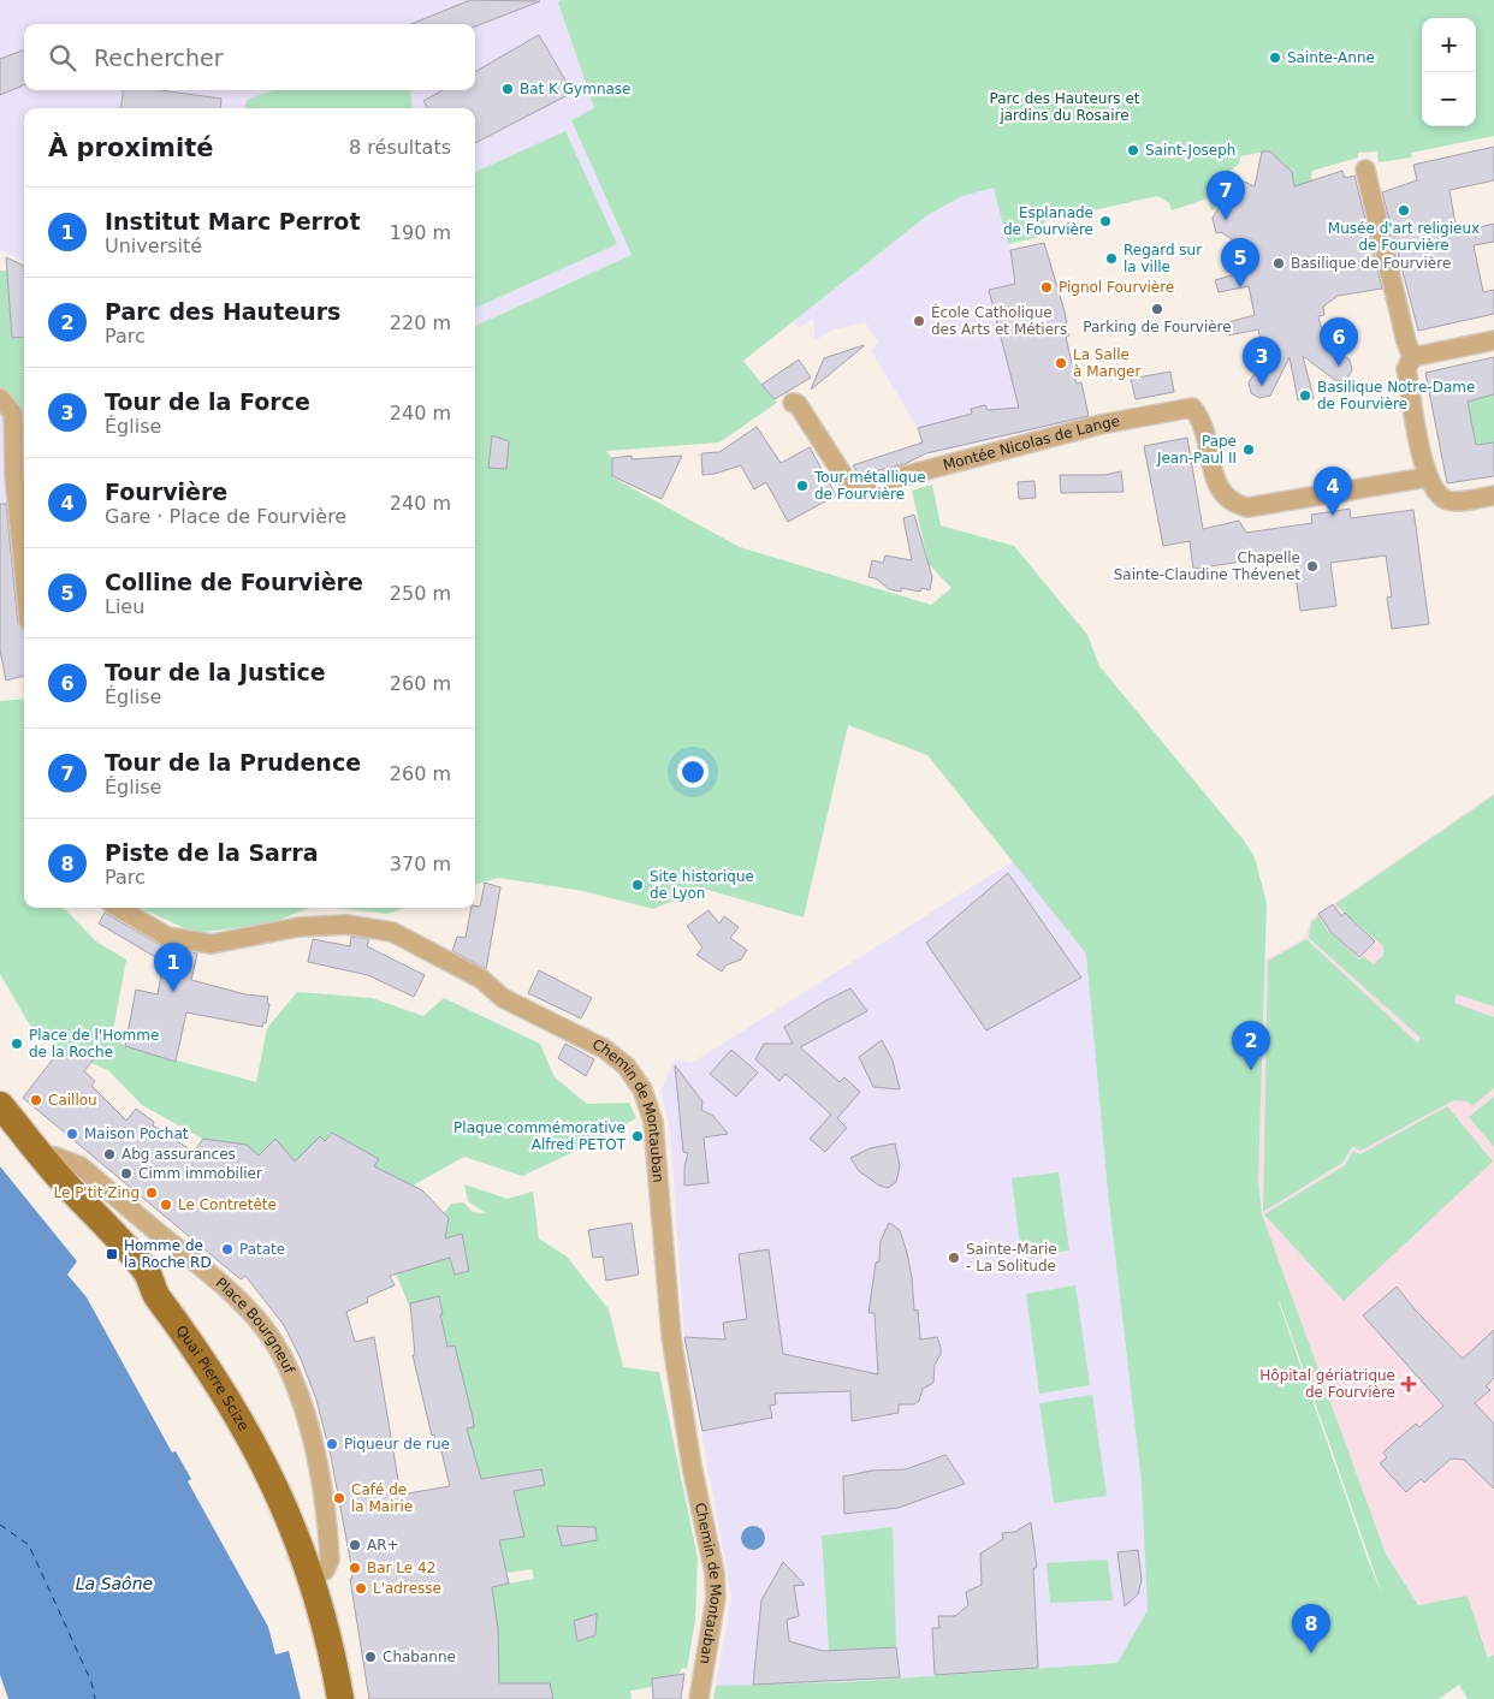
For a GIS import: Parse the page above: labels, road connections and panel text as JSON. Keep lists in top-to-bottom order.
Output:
{
  "streets": {
    "main road": ["Quai Pierre Scize"],
    "street": ["Montée Nicolas de Lange", "Chemin de Montauban", "Place Bourgneuf"]
  },
  "crossings": [
    ["Place Bourgneuf", "Quai Pierre Scize"]
  ],
  "water": ["La Saône"],
  "parks": ["Parc des Hauteurs et jardins du Rosaire"],
  "places": {
    "other": [
      "Sainte-Anne",
      "Bat K Gymnase",
      "Saint-Joseph",
      "Musée d'art religieux de Fourvière",
      "Esplanade de Fourvière",
      "Regard sur la ville",
      "Basilique de Fourvière",
      "Pignol Fourvière",
      "Parking de Fourvière",
      "École Catholique des Arts et Métiers",
      "La Salle à Manger",
      "Basilique Notre-Dame de Fourvière",
      "Pape Jean-Paul II",
      "Tour métallique de Fourvière",
      "Chapelle Sainte-Claudine Thévenet",
      "Site historique de Lyon",
      "Place de l'Homme de la Roche",
      "Caillou",
      "Maison Pochat",
      "Plaque commémorative Alfred PETOT",
      "Abg assurances",
      "Cimm immobilier",
      "Le P'tit Zing",
      "Le Contretête",
      "Patate",
      "Sainte-Marie - La Solitude",
      "Piqueur de rue",
      "Café de la Mairie",
      "AR+",
      "Bar Le 42",
      "L'adresse",
      "Chabanne"
    ],
    "transit": ["Homme de la Roche RD"],
    "health": ["Hôpital gériatrique de Fourvière"]
  },
  "page": {
    "map_buttons": ["+", "−"],
    "search": "Rechercher",
    "heading": ["À proximité", "8 résultats"],
    "pins": [
      "7",
      "5",
      "6",
      "3",
      "4",
      "1",
      "2",
      "8"
    ],
    "list": [
      {
        "mark": "1",
        "name": "Institut Marc Perrot",
        "note": "Université",
        "value": "190 m"
      },
      {
        "mark": "2",
        "name": "Parc des Hauteurs",
        "note": "Parc",
        "value": "220 m"
      },
      {
        "mark": "3",
        "name": "Tour de la Force",
        "note": "Église",
        "value": "240 m"
      },
      {
        "mark": "4",
        "name": "Fourvière",
        "note": "Gare · Place de Fourvière",
        "value": "240 m"
      },
      {
        "mark": "5",
        "name": "Colline de Fourvière",
        "note": "Lieu",
        "value": "250 m"
      },
      {
        "mark": "6",
        "name": "Tour de la Justice",
        "note": "Église",
        "value": "260 m"
      },
      {
        "mark": "7",
        "name": "Tour de la Prudence",
        "note": "Église",
        "value": "260 m"
      },
      {
        "mark": "8",
        "name": "Piste de la Sarra",
        "note": "Parc",
        "value": "370 m"
      }
    ]
  }
}
